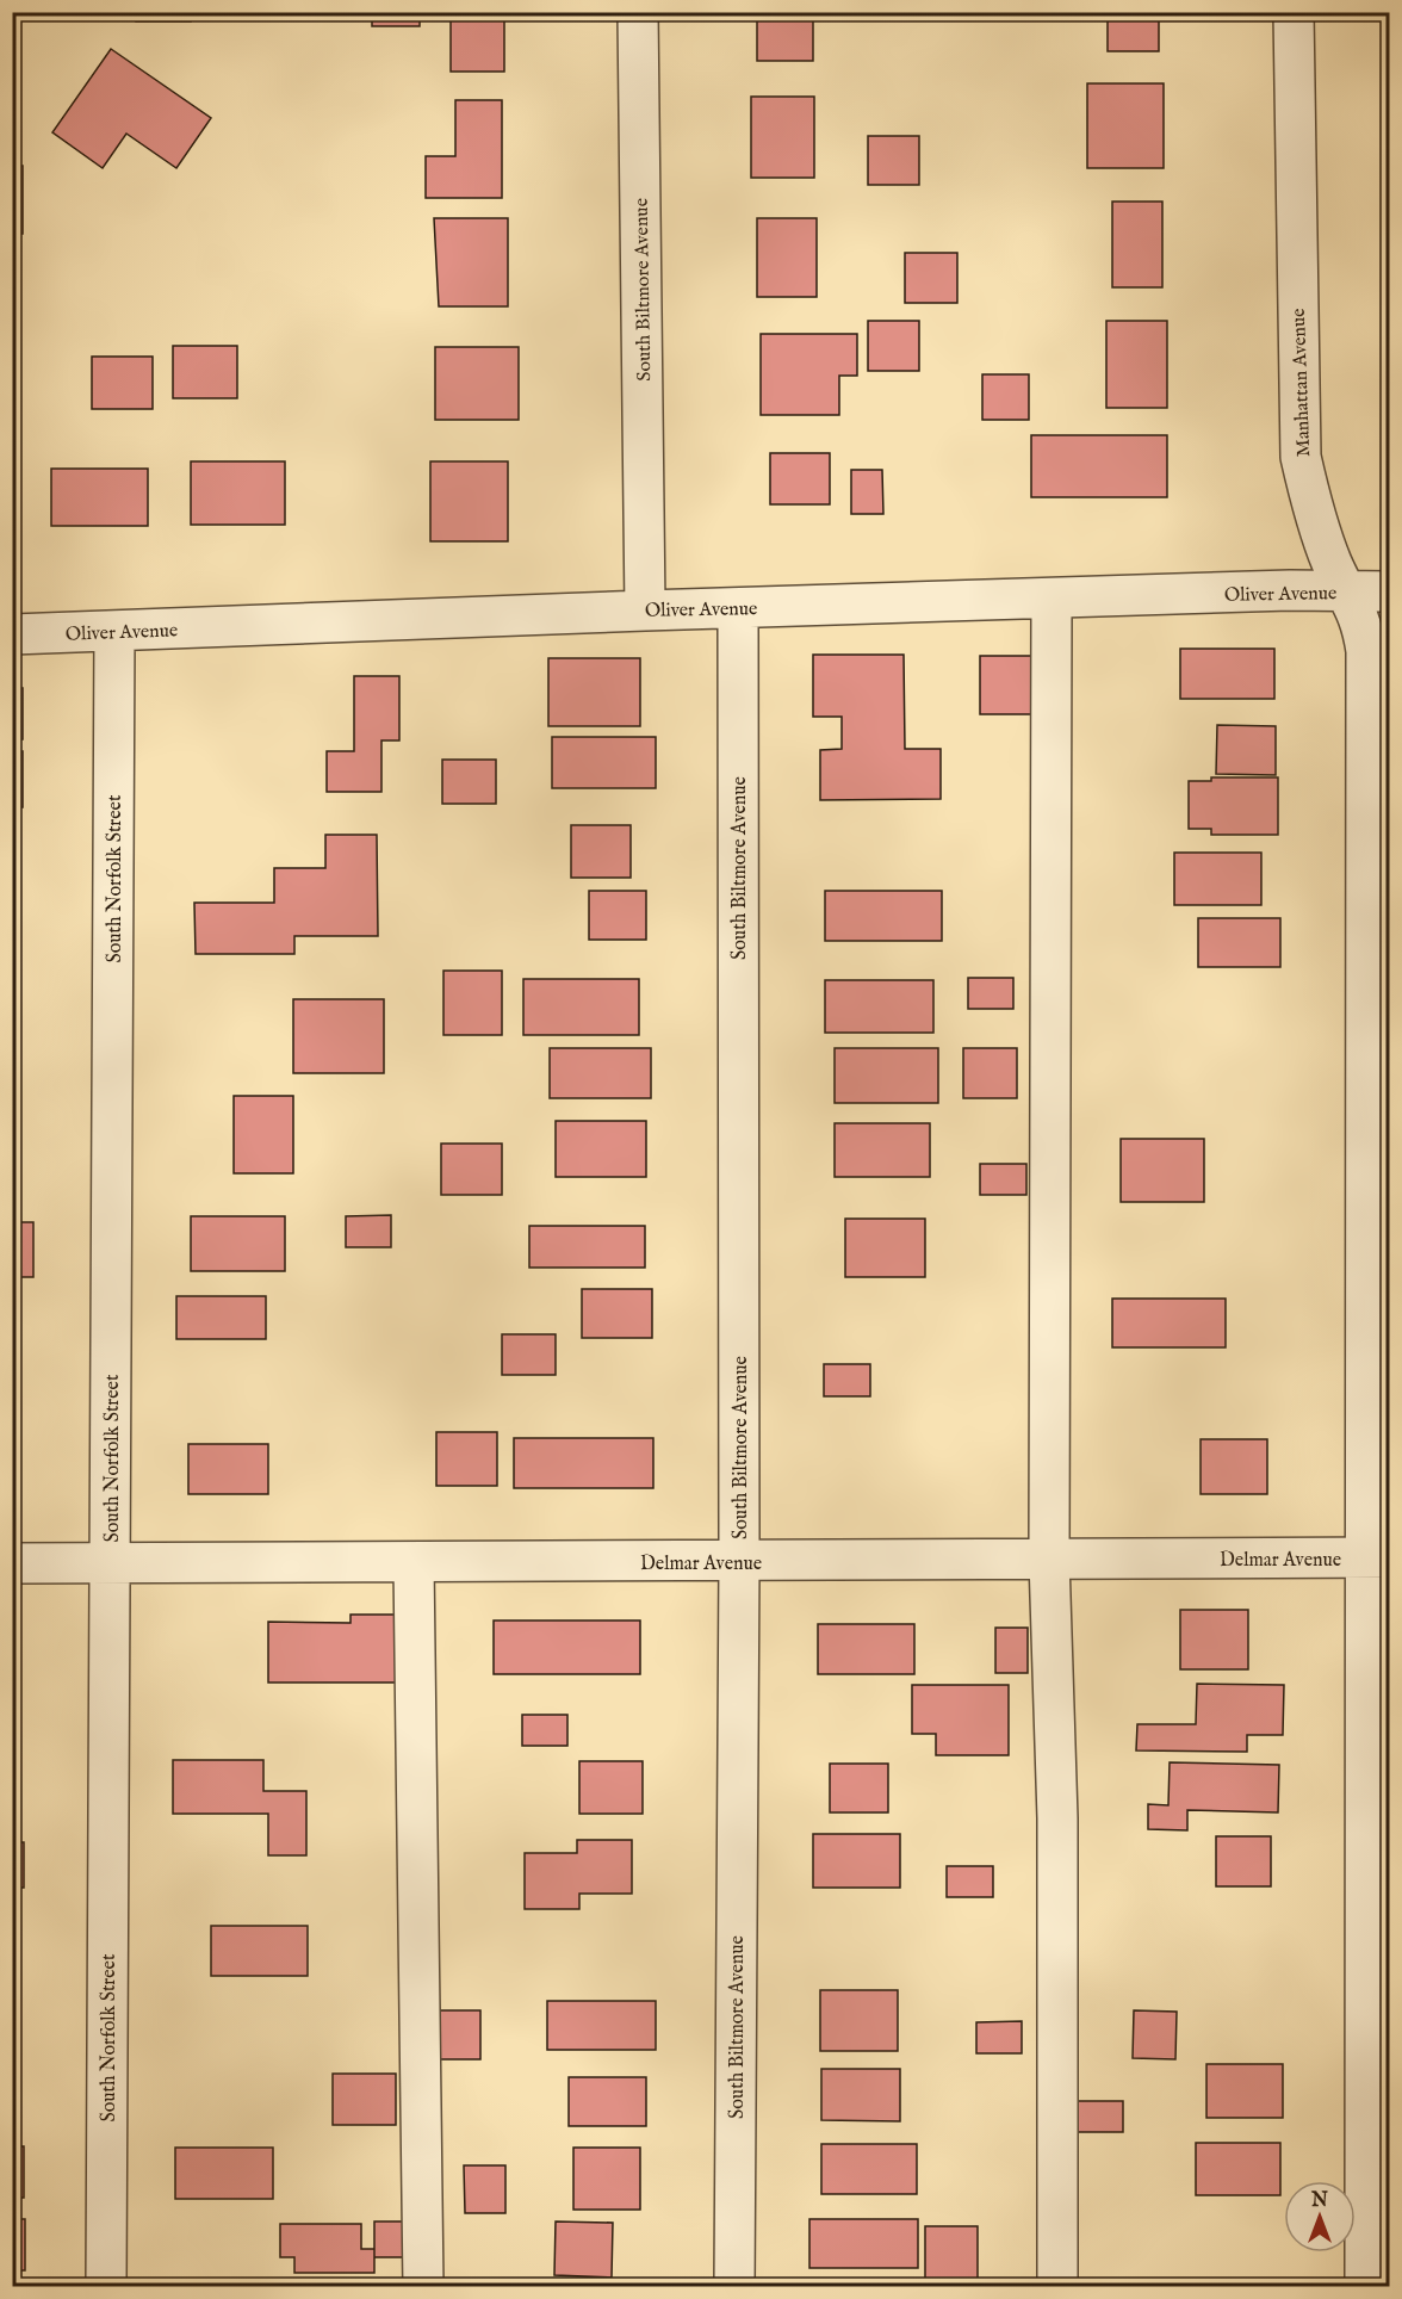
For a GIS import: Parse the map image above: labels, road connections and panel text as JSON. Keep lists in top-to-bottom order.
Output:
{
  "streets": {
    "street": [
      "South Biltmore Avenue",
      "Manhattan Avenue",
      "Oliver Avenue",
      "South Norfolk Street",
      "Delmar Avenue"
    ]
  },
  "crossings": [
    ["South Biltmore Avenue", "Oliver Avenue"],
    ["South Biltmore Avenue", "Delmar Avenue"],
    ["Manhattan Avenue", "Oliver Avenue"],
    ["Manhattan Avenue", "Delmar Avenue"],
    ["Oliver Avenue", "South Norfolk Street"],
    ["South Norfolk Street", "Delmar Avenue"]
  ],
  "north": "top"
}
